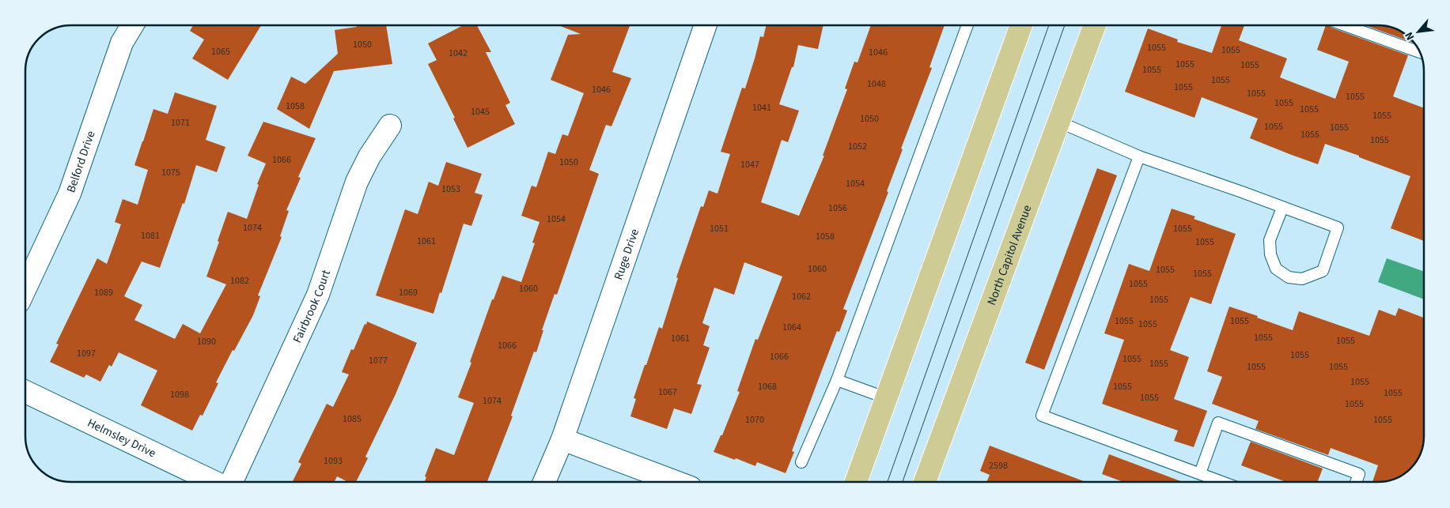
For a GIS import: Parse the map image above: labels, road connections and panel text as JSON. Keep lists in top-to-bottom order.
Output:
{
  "streets": {
    "main road": ["North Capitol Avenue"],
    "street": [
      "Belford Drive",
      "Ruge Drive",
      "Fairbrook Court",
      "Helmsley Drive"
    ]
  },
  "house_numbers": [
    "1050",
    "1055",
    "1055",
    "1065",
    "1046",
    "1042",
    "1055",
    "1055",
    "1055",
    "1055",
    "1048",
    "1055",
    "1046",
    "1055",
    "1055",
    "1055",
    "1058",
    "1041",
    "1055",
    "1045",
    "1055",
    "1050",
    "1071",
    "1055",
    "1055",
    "1055",
    "1055",
    "1052",
    "1066",
    "1050",
    "1047",
    "1075",
    "1054",
    "1053",
    "1056",
    "1054",
    "1074",
    "1051",
    "1055",
    "1081",
    "1058",
    "1061",
    "1055",
    "1060",
    "1055",
    "1055",
    "1082",
    "1055",
    "1060",
    "1089",
    "1069",
    "1062",
    "1055",
    "1055",
    "1055",
    "1055",
    "1064",
    "1055",
    "1061",
    "1055",
    "1090",
    "1066",
    "1097",
    "1055",
    "1066",
    "1055",
    "1077",
    "1055",
    "1055",
    "1055",
    "1055",
    "1068",
    "1055",
    "1067",
    "1055",
    "1098",
    "1055",
    "1074",
    "1055",
    "1085",
    "1070",
    "1055",
    "1093",
    "2598"
  ],
  "north": "bottom left"
}
